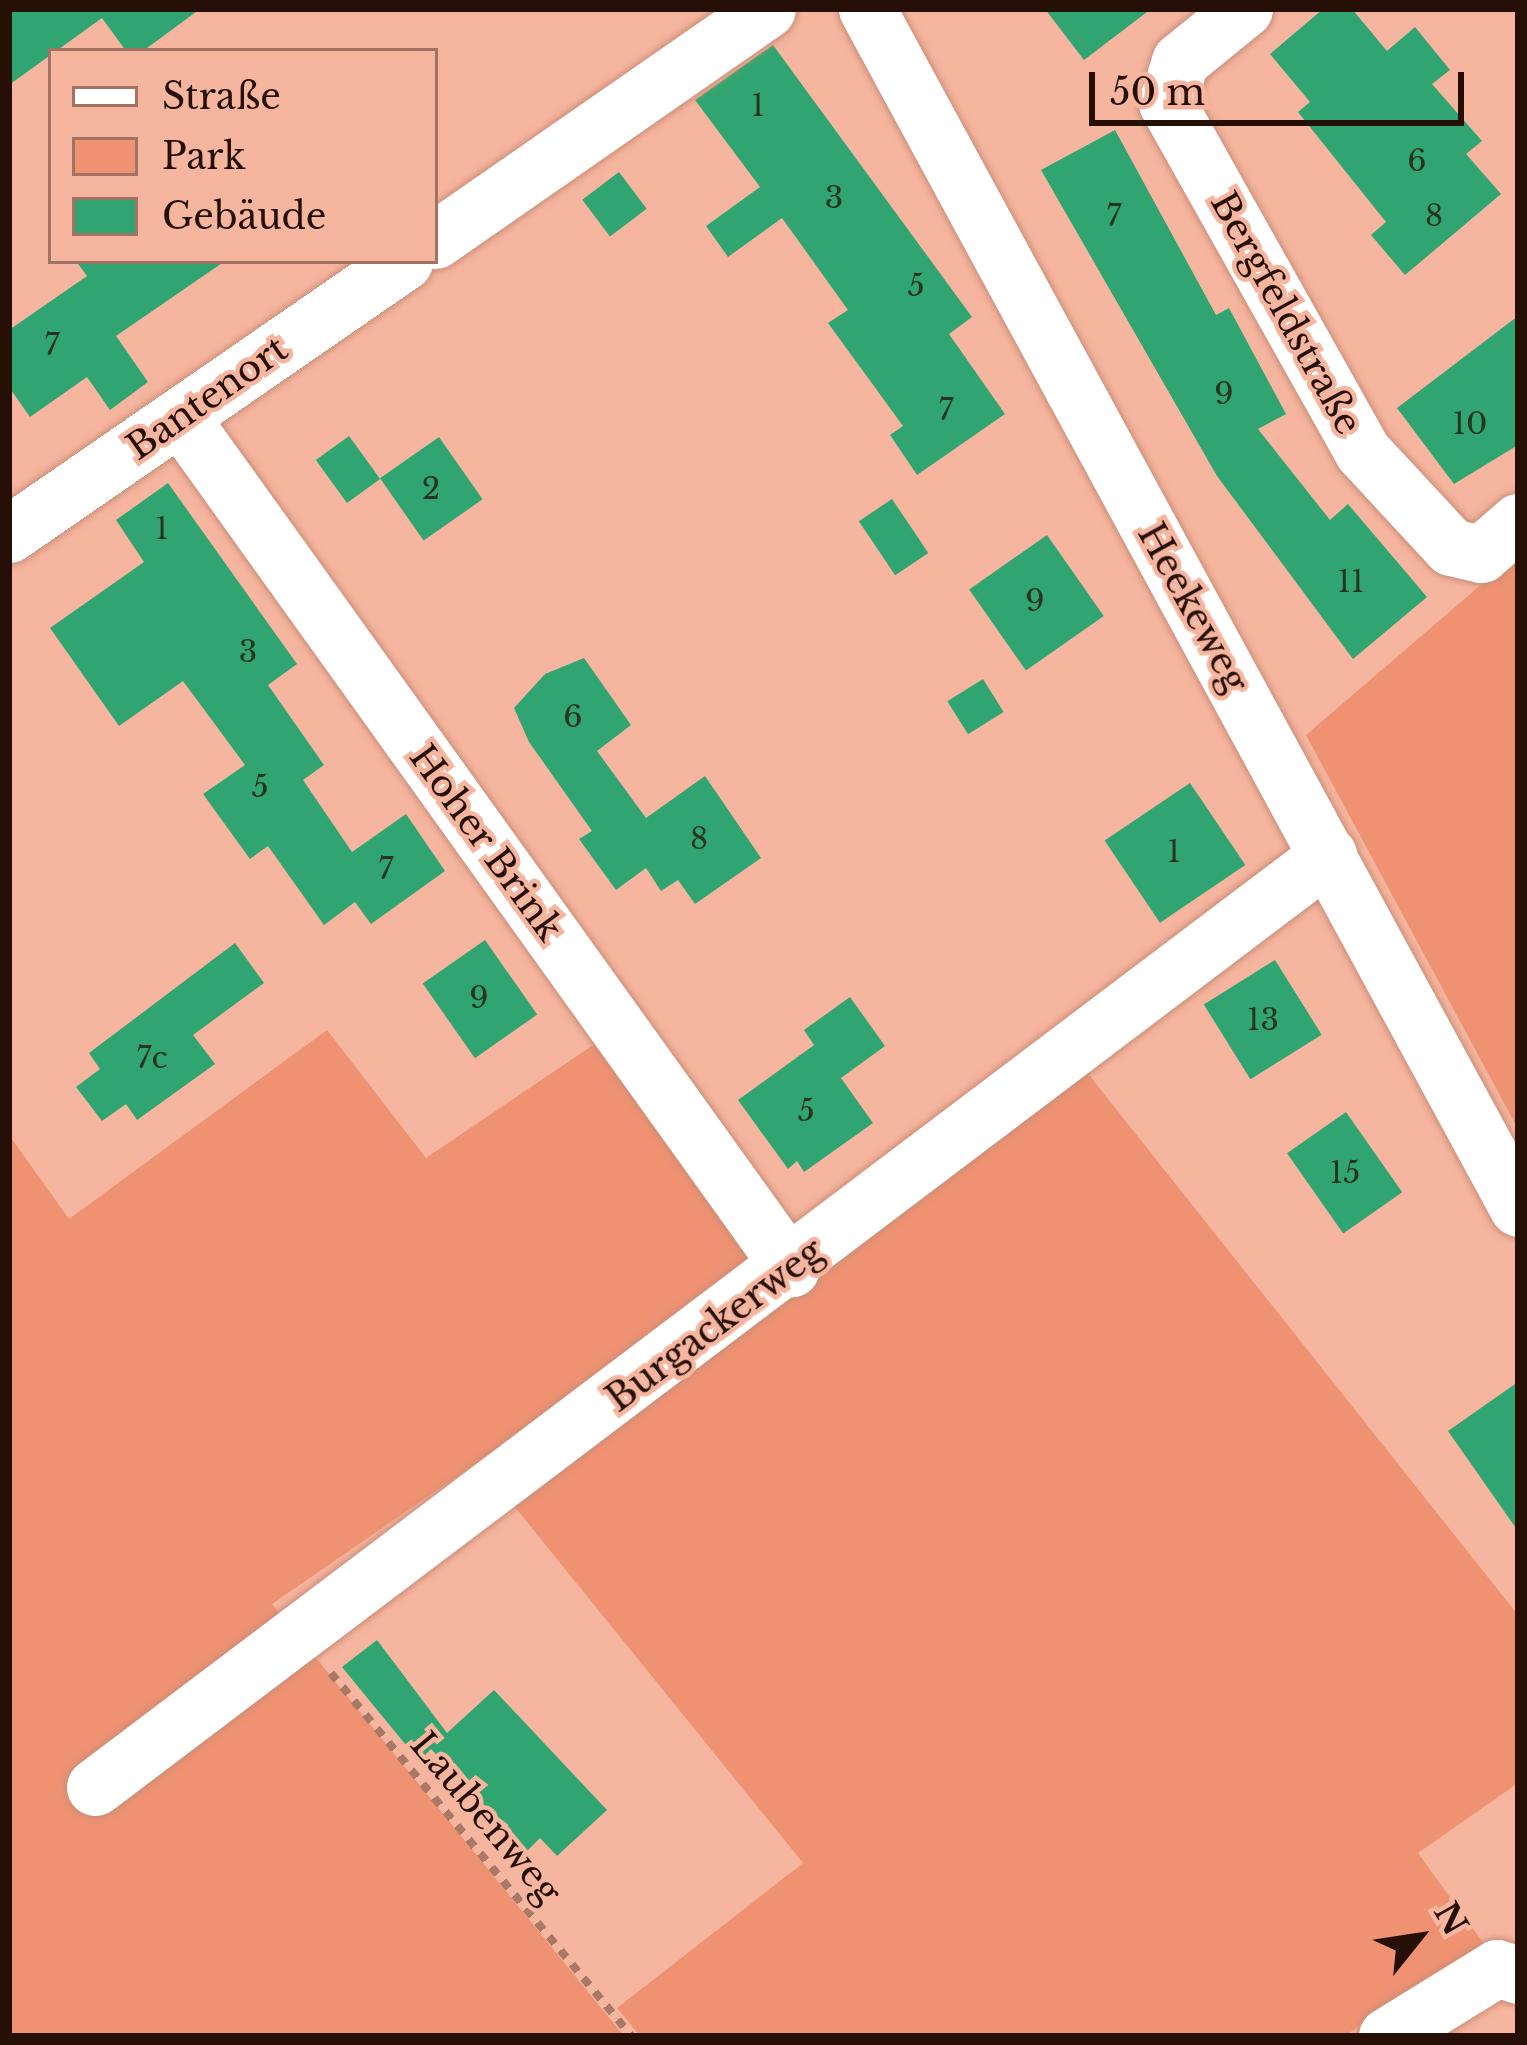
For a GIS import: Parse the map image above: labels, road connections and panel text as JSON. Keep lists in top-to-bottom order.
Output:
{
  "streets": {
    "street": [
      "Bergfeldstraße",
      "Bantenort",
      "Heekeweg",
      "Hoher Brink",
      "Burgackerweg"
    ],
    "path": ["Laubenweg"]
  },
  "crossings": [
    ["Bantenort", "Hoher Brink"],
    ["Heekeweg", "Burgackerweg"],
    ["Hoher Brink", "Burgackerweg"],
    ["Burgackerweg", "Laubenweg"]
  ],
  "house_numbers": [
    "1",
    "6",
    "3",
    "7",
    "8",
    "5",
    "7",
    "9",
    "7",
    "10",
    "2",
    "1",
    "11",
    "9",
    "3",
    "6",
    "5",
    "8",
    "1",
    "7",
    "9",
    "13",
    "7c",
    "5",
    "15"
  ],
  "legend": ["Straße", "Park", "Gebäude"],
  "scale_bar": "50 m",
  "north": "top right"
}
